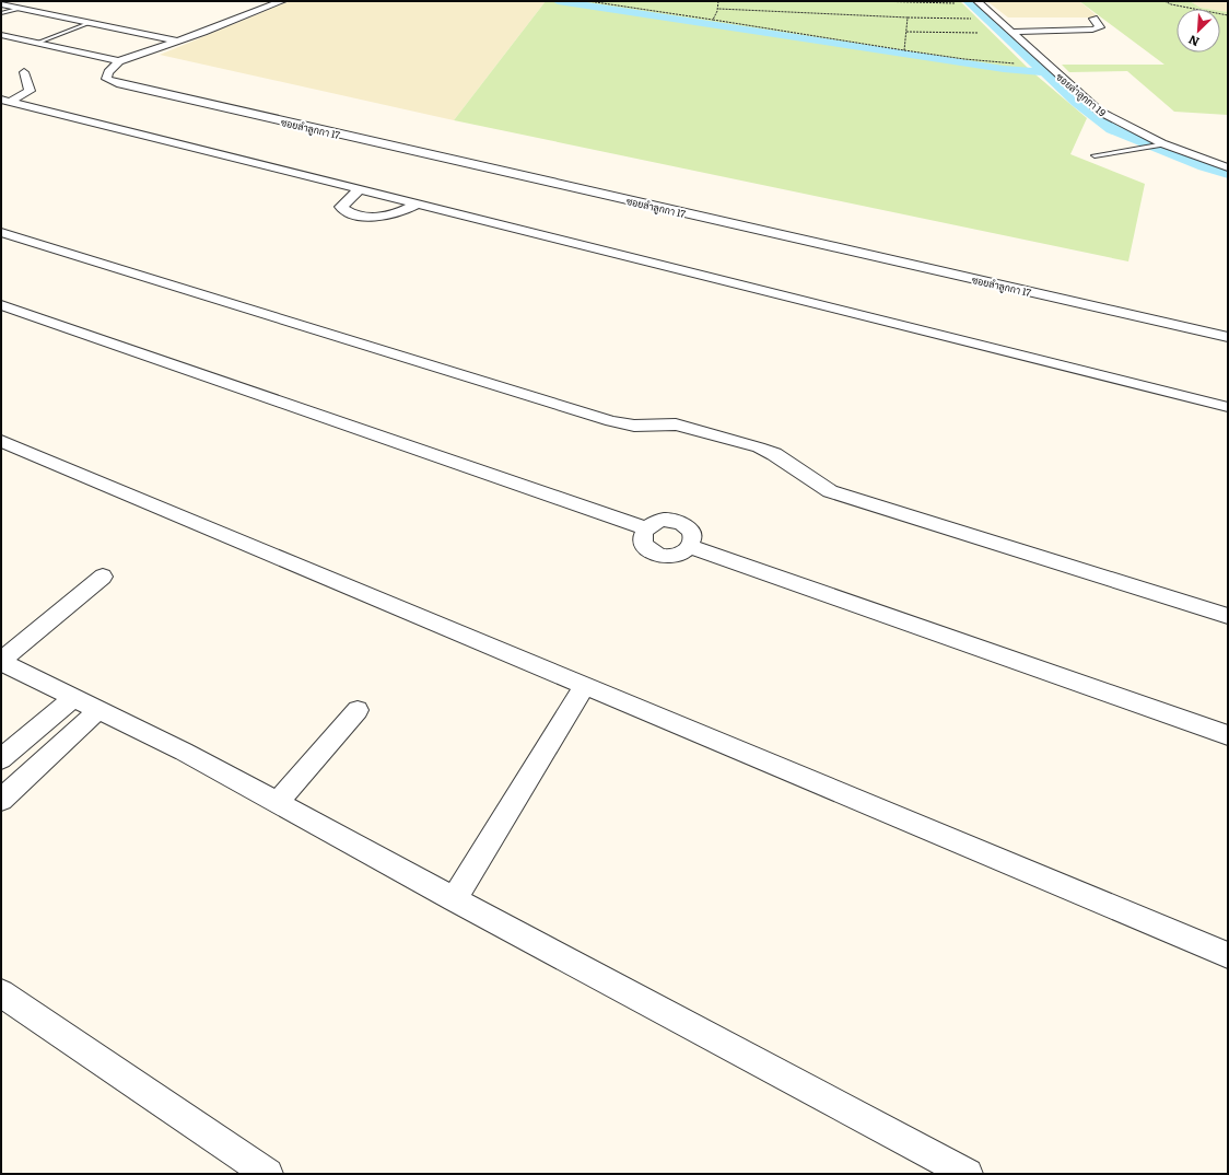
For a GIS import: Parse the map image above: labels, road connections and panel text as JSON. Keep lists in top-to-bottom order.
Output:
{
  "streets": {
    "street": ["ซอยลำลูกกา 19", "ซอยลำลูกกา 17"]
  },
  "north": "bottom left"
}
